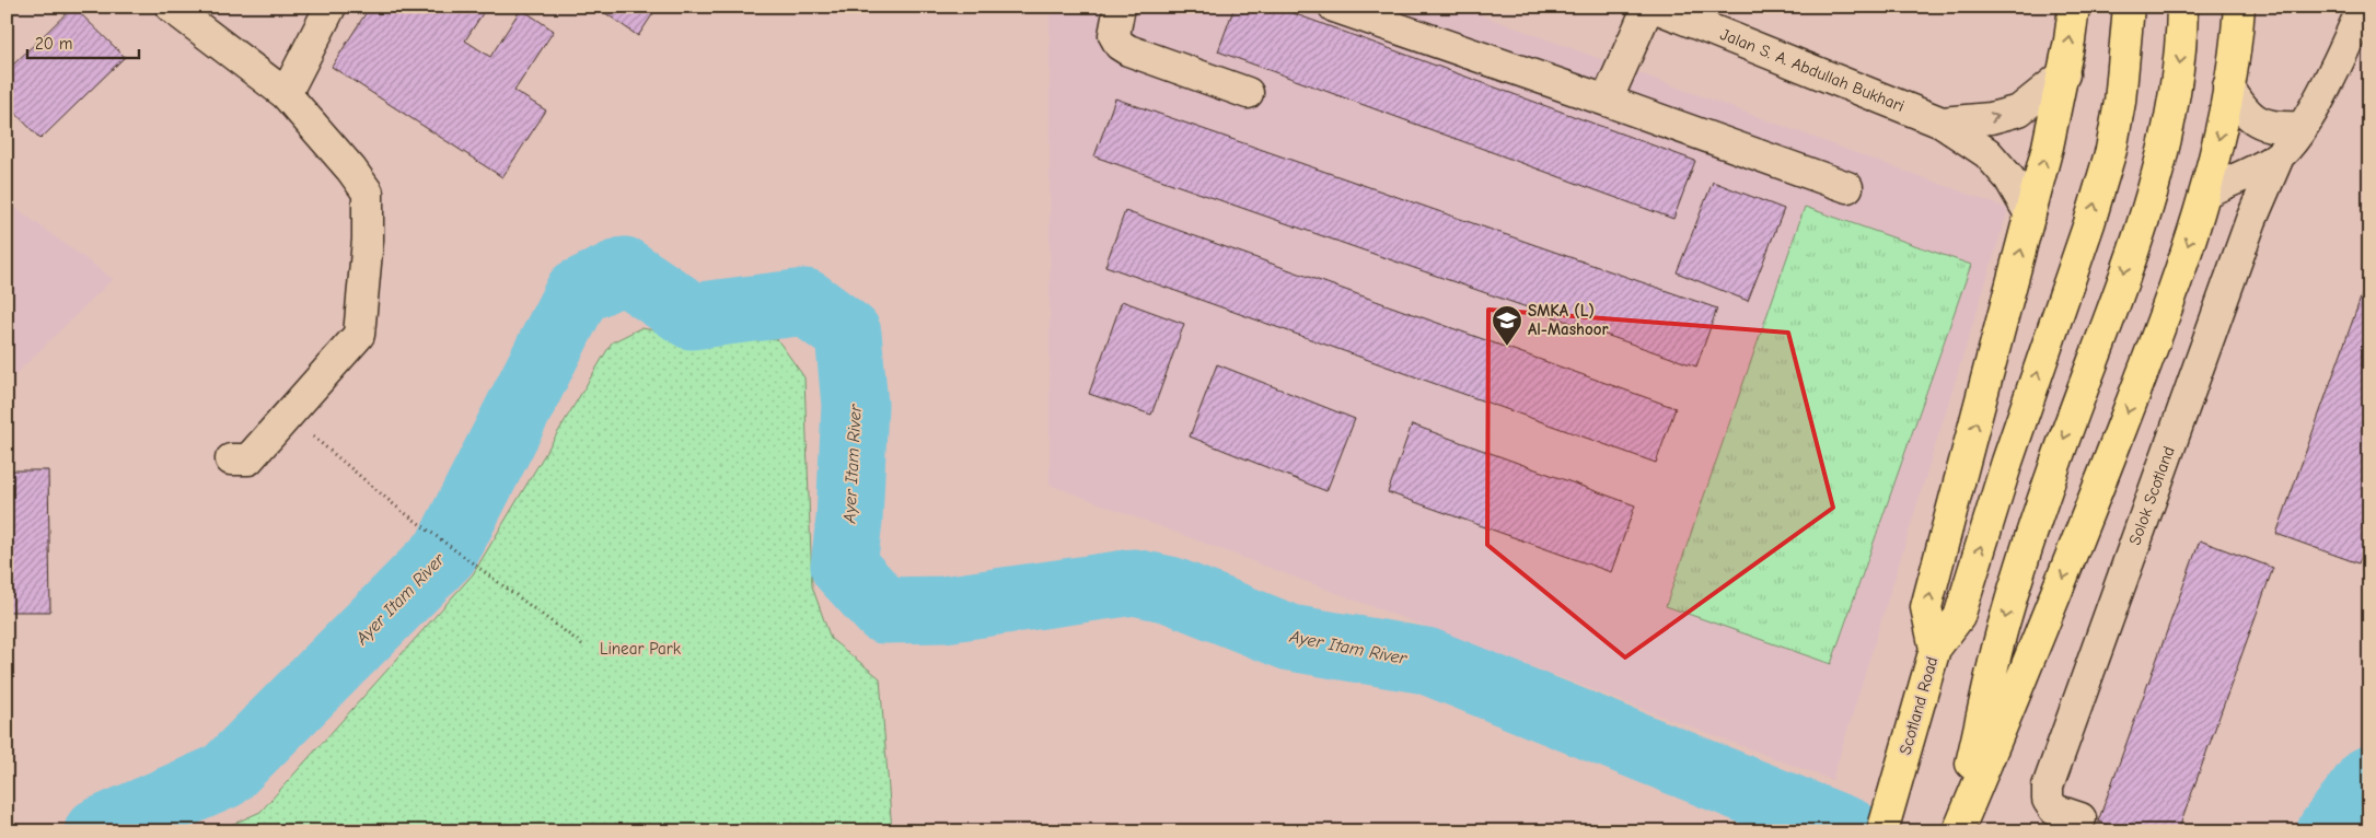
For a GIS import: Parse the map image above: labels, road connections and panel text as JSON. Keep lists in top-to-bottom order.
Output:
{
  "streets": {
    "highway": ["Scotland Road"],
    "street": ["Jalan S. A. Abdullah Bukhari", "Solok Scotland"]
  },
  "water": ["Ayer Itam River"],
  "parks": ["Linear Park"],
  "places": {
    "school or university": ["SMKA (L) Al-Mashoor"]
  },
  "scale_bar": "20 m"
}
